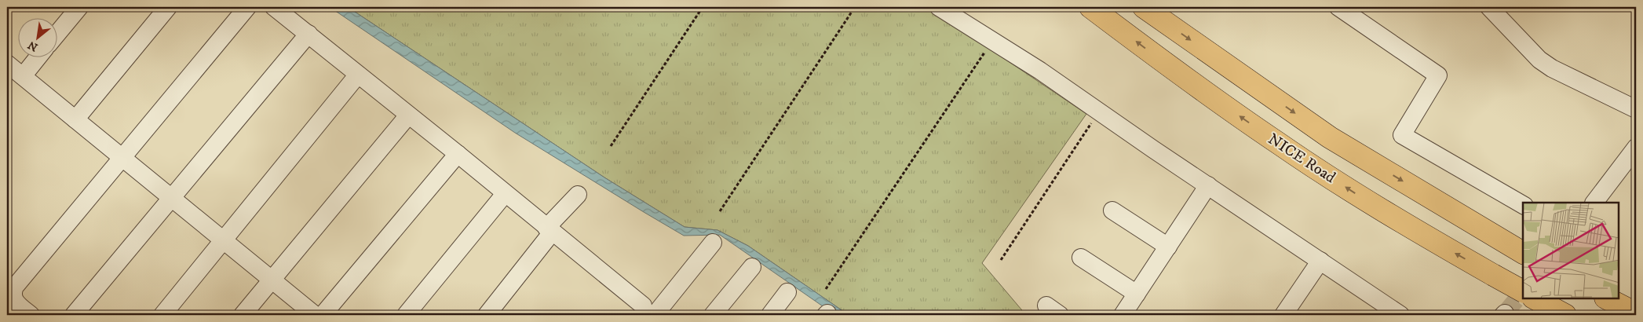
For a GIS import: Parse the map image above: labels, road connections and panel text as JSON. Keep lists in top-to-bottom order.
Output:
{
  "streets": {
    "highway": ["NICE Road"]
  },
  "north": "bottom left"
}
